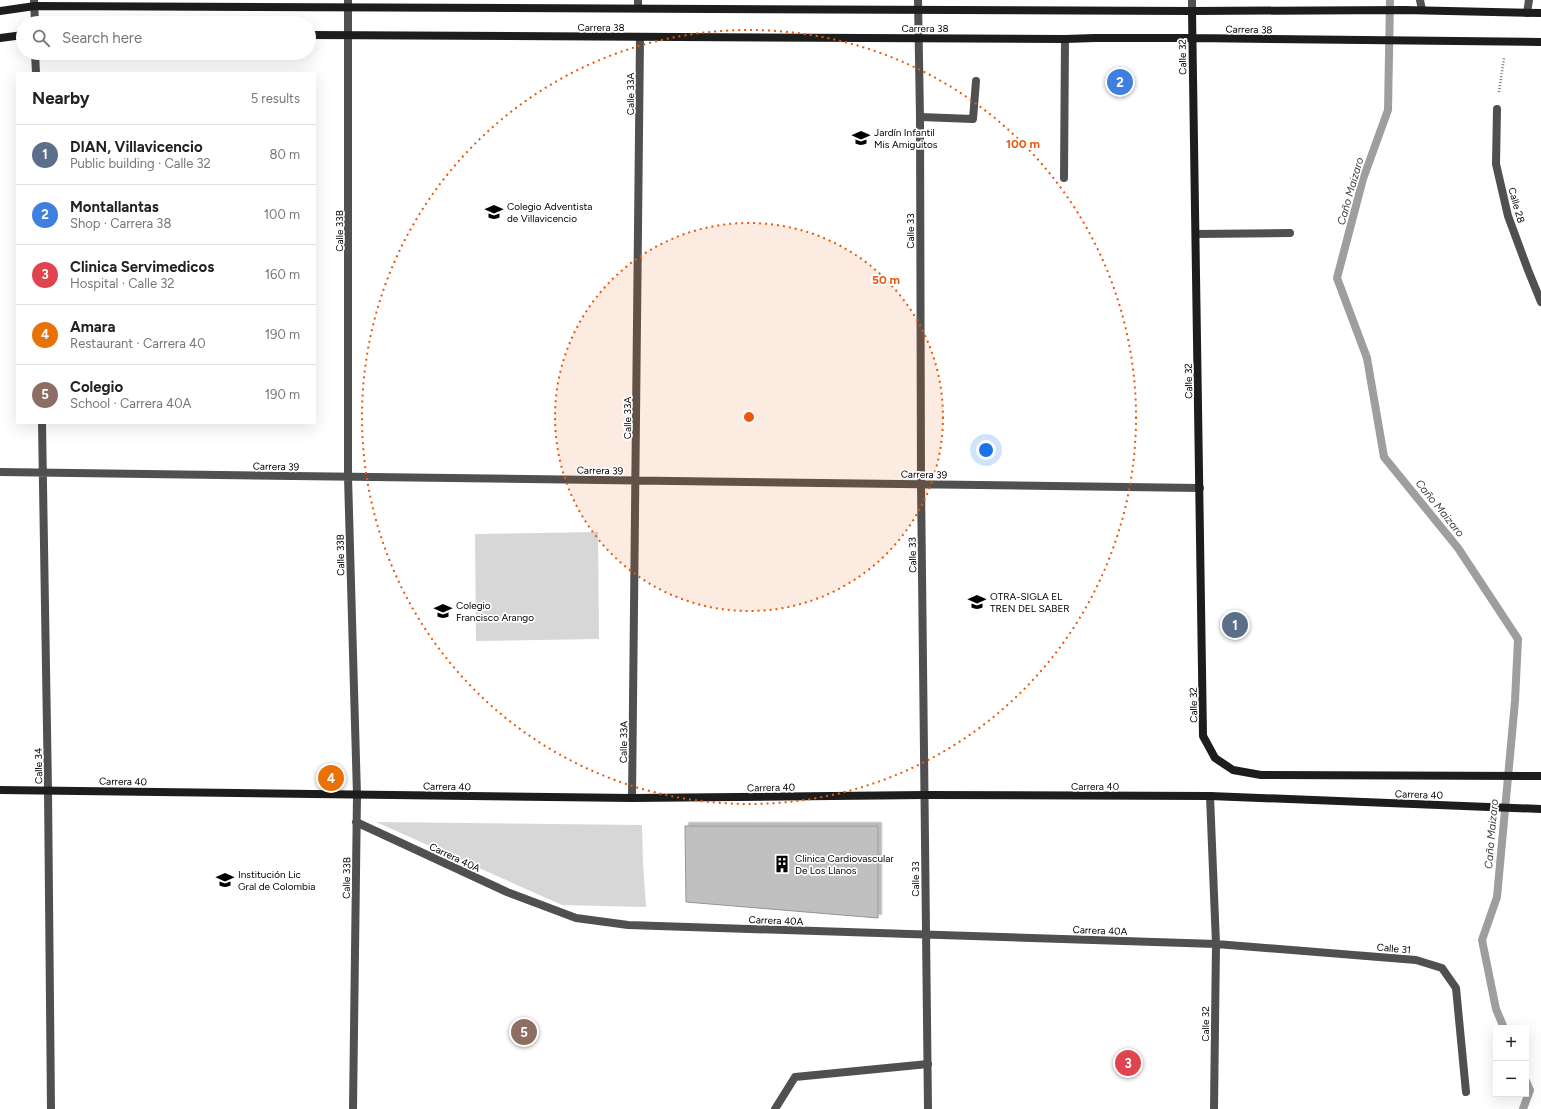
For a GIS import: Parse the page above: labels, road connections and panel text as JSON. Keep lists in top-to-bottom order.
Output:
{
  "streets": {
    "street": [
      "Carrera 38",
      "Calle 32",
      "Calle 33A",
      "Calle 28",
      "Calle 33B",
      "Calle 33",
      "Carrera 39",
      "Calle 34",
      "Carrera 40",
      "Carrera 40A",
      "Calle 31"
    ]
  },
  "crossings": [
    ["Carrera 38", "Calle 32"],
    ["Carrera 38", "Calle 33A"],
    ["Carrera 38", "Calle 33B"],
    ["Carrera 38", "Calle 33"],
    ["Calle 32", "Carrera 39"],
    ["Calle 32", "Carrera 40"],
    ["Calle 32", "Carrera 40A"],
    ["Calle 32", "Calle 31"],
    ["Calle 33A", "Carrera 39"],
    ["Calle 33A", "Carrera 40"],
    ["Calle 33B", "Carrera 39"],
    ["Calle 33B", "Carrera 40"],
    ["Calle 33B", "Carrera 40A"],
    ["Calle 33", "Carrera 39"],
    ["Calle 33", "Carrera 40"],
    ["Calle 33", "Carrera 40A"],
    ["Carrera 39", "Calle 34"],
    ["Calle 34", "Carrera 40"],
    ["Carrera 40A", "Calle 31"]
  ],
  "water": ["Caño Maizaro"],
  "places": {
    "school or university": [
      "Jardín Infantil Mis Amiguitos",
      "Colegio Adventista de Villavicencio",
      "OTRA-SIGLA EL TREN DEL SABER",
      "Colegio Francisco Arango",
      "Institución Lic Gral de Colombia"
    ],
    "building": ["Clinica Cardiovascular De Los Llanos"]
  },
  "page": {
    "search": "Search here",
    "pins": [
      "2",
      "1",
      "4",
      "5",
      "3"
    ],
    "heading": ["Nearby", "5 results"],
    "list": [
      {
        "mark": "1",
        "name": "DIAN, Villavicencio",
        "note": "Public building · Calle 32",
        "value": "80 m"
      },
      {
        "mark": "2",
        "name": "Montallantas",
        "note": "Shop · Carrera 38",
        "value": "100 m"
      },
      {
        "mark": "3",
        "name": "Clinica Servimedicos",
        "note": "Hospital · Calle 32",
        "value": "160 m"
      },
      {
        "mark": "4",
        "name": "Amara",
        "note": "Restaurant · Carrera 40",
        "value": "190 m"
      },
      {
        "mark": "5",
        "name": "Colegio",
        "note": "School · Carrera 40A",
        "value": "190 m"
      }
    ],
    "map_buttons": ["+", "−"]
  },
  "rings": ["100 m", "50 m"]
}
